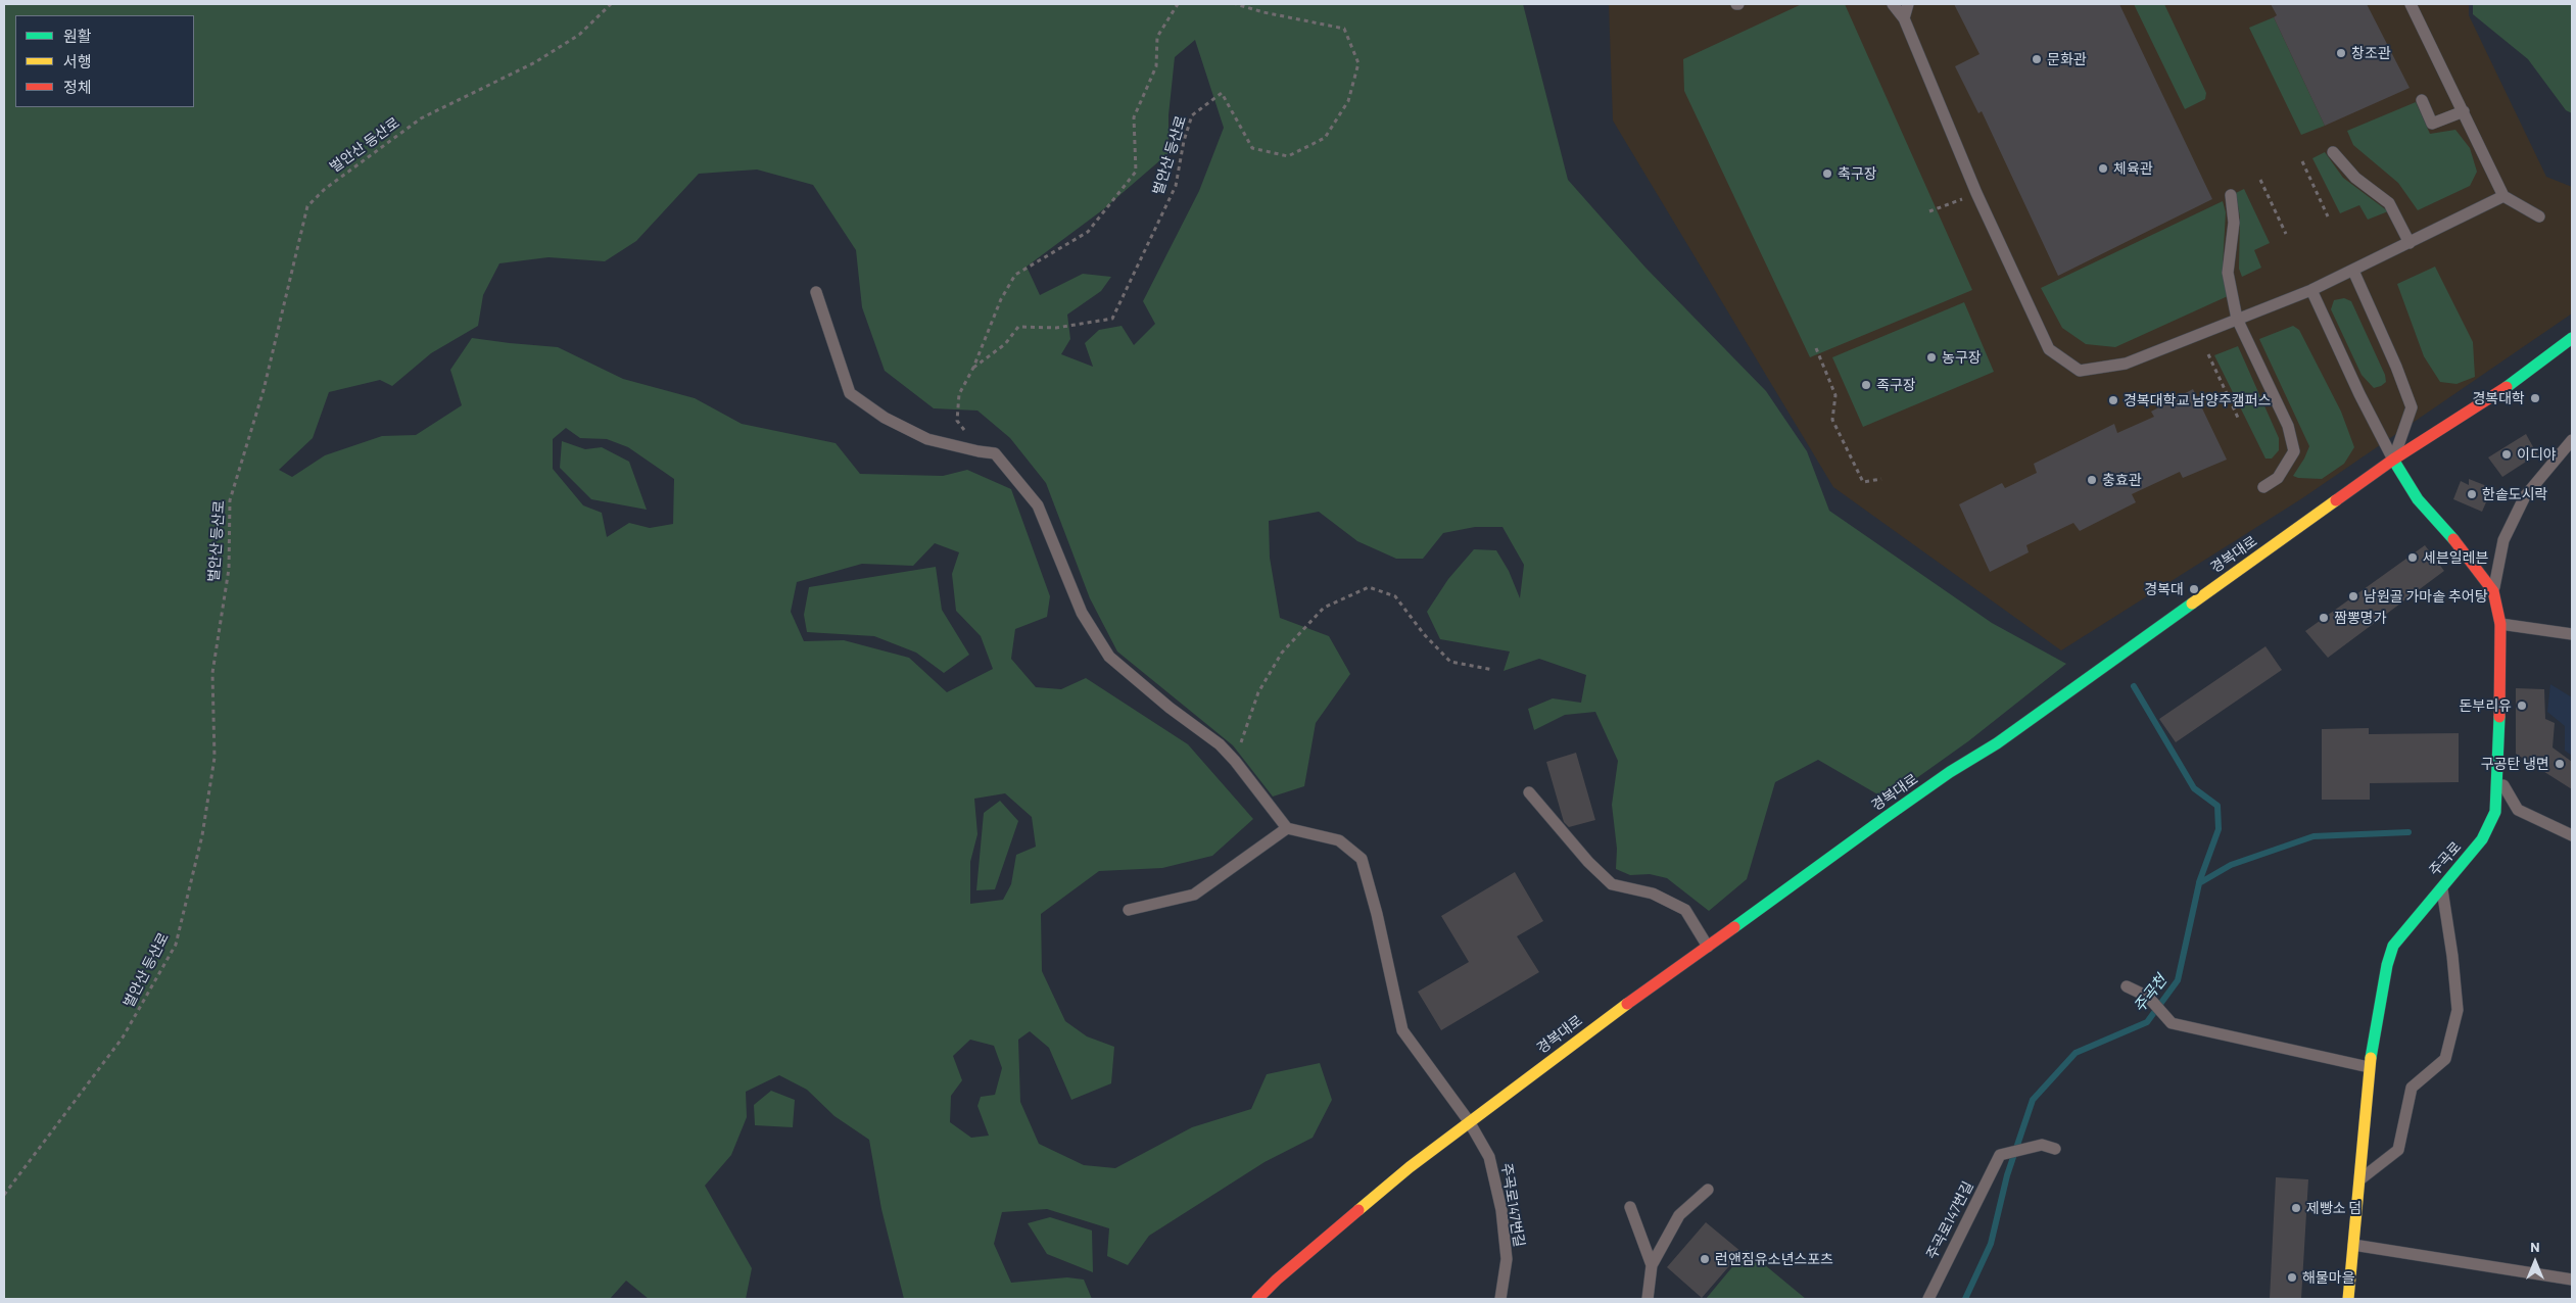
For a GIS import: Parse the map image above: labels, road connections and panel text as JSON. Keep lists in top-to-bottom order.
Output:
{
  "streets": {
    "street": ["경복대로", "주곡로"],
    "lane": ["주곡로147번길"],
    "path": ["벌안산 등산로"]
  },
  "crossings": [
    ["경복대로", "주곡로"],
    ["경복대로", "주곡로147번길"]
  ],
  "water": ["주곡천"],
  "places": [
    "창조관",
    "문화관",
    "체육관",
    "축구장",
    "농구장",
    "족구장",
    "경복대학",
    "경복대학교 남양주캠퍼스",
    "이디야",
    "충효관",
    "한솥도시락",
    "세븐일레븐",
    "경복대",
    "남원골 가마솥 추어탕",
    "짬뽕명가",
    "돈부리유",
    "구공탄 냉면",
    "제빵소 덤",
    "런앤짐유소년스포츠",
    "해물마을"
  ],
  "legend": ["원활", "서행", "정체"],
  "north": "top"
}
